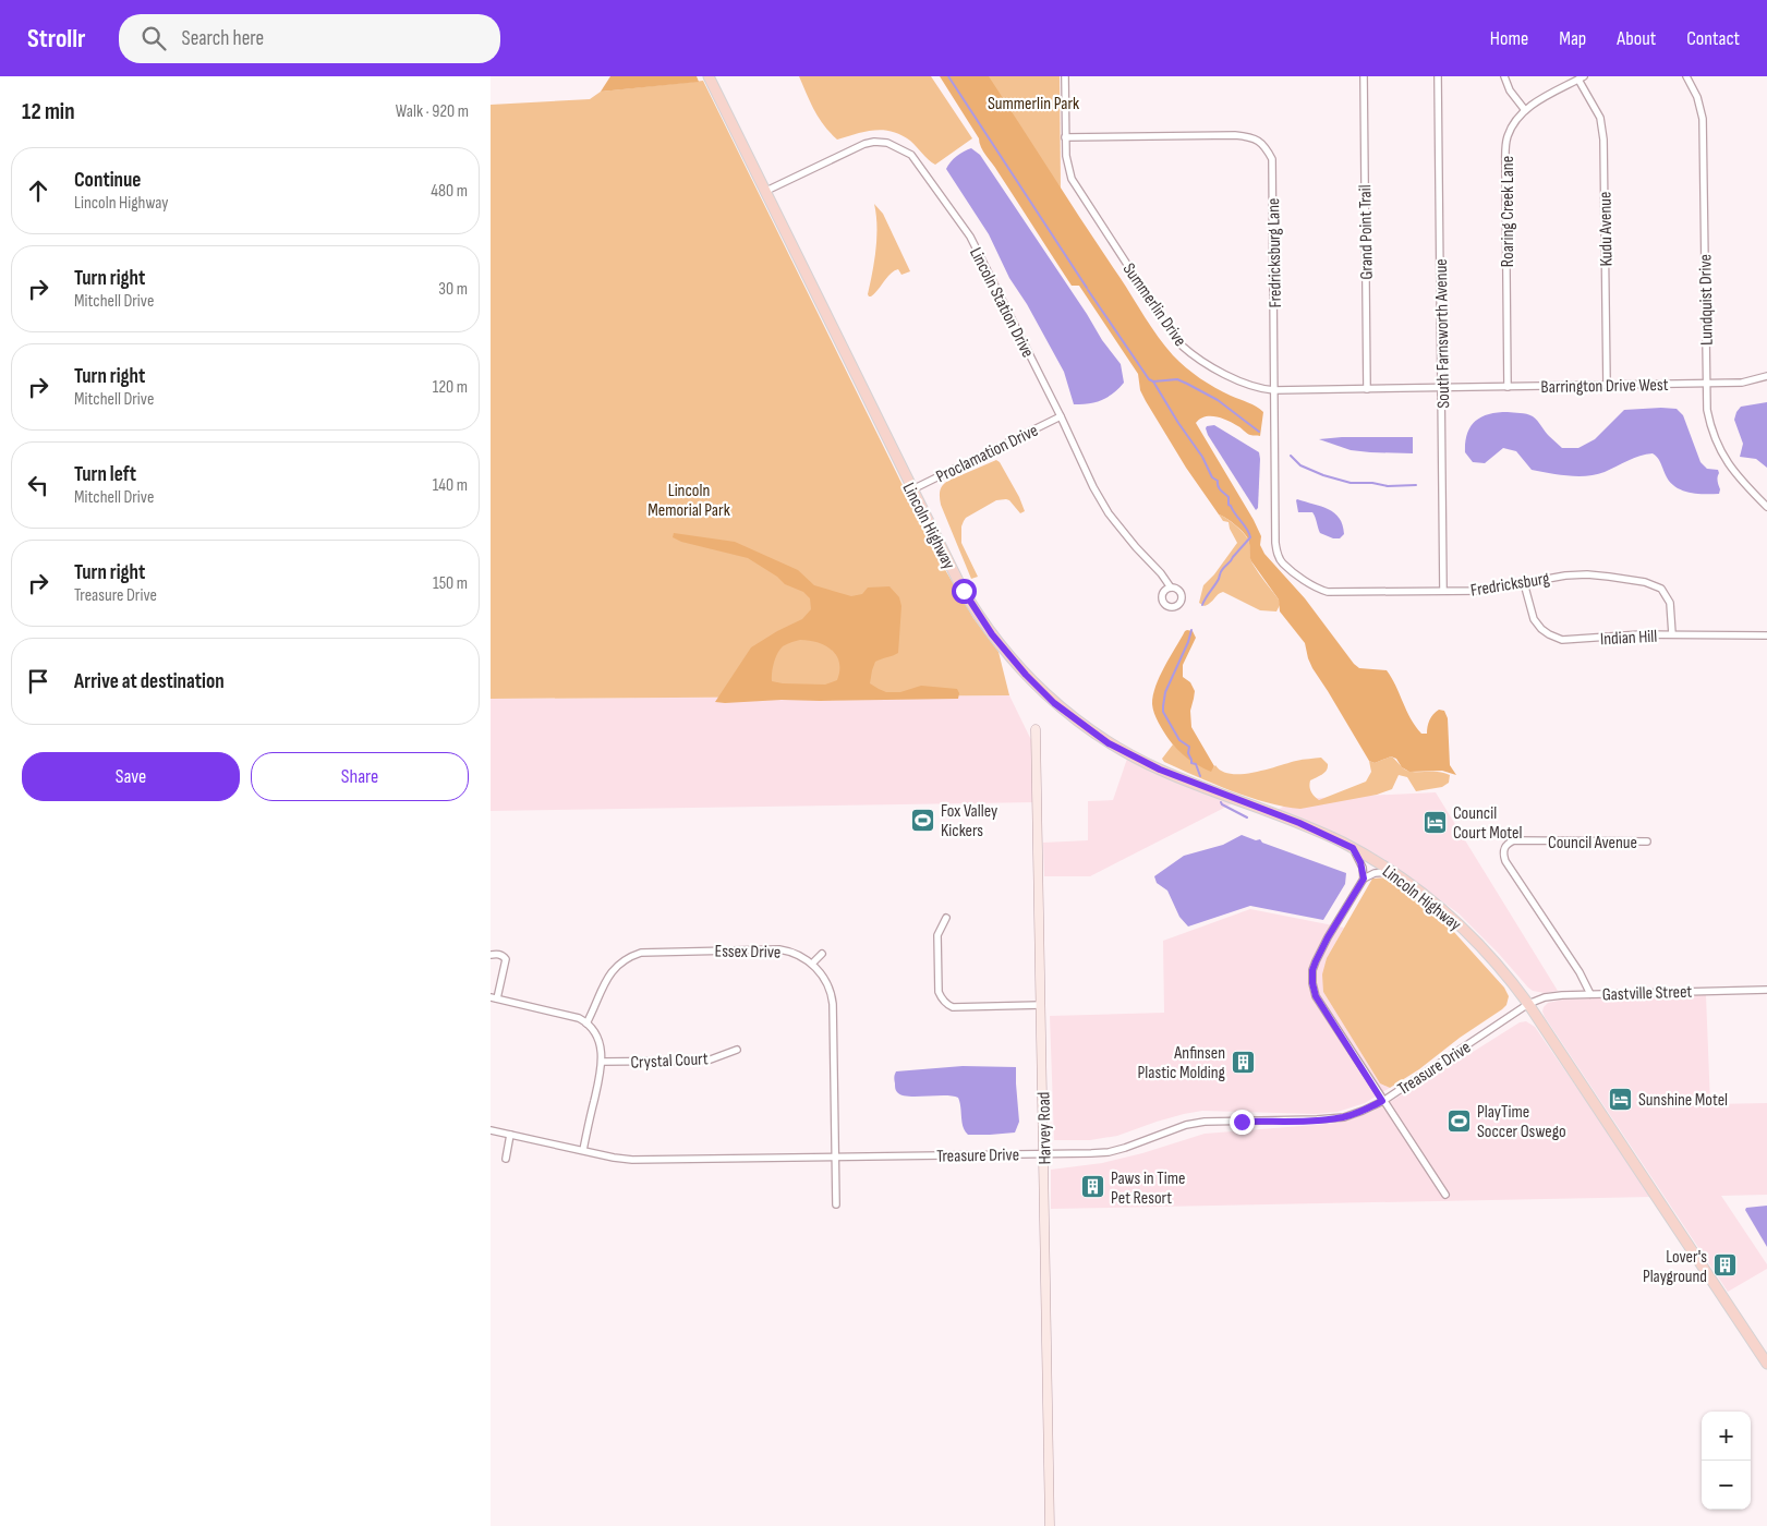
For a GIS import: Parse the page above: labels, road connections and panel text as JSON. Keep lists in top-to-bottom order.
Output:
{
  "streets": {
    "main road": ["Lincoln Highway"],
    "street": [
      "Roaring Creek Lane",
      "Kudu Avenue",
      "Grand Point Trail",
      "Fredricksburg Lane",
      "Lundquist Drive",
      "Lincoln Station Drive",
      "Summerlin Drive",
      "South Farnsworth Avenue",
      "Barrington Drive West",
      "Proclamation Drive",
      "Fredricksburg",
      "Indian Hill",
      "Council Avenue",
      "Essex Drive",
      "Gastville Street",
      "Crystal Court",
      "Treasure Drive",
      "Harvey Road"
    ]
  },
  "crossings": [
    ["Roaring Creek Lane", "Kudu Avenue"],
    ["Roaring Creek Lane", "Barrington Drive West"],
    ["Kudu Avenue", "Barrington Drive West"],
    ["Grand Point Trail", "Summerlin Drive"],
    ["Fredricksburg Lane", "Summerlin Drive"],
    ["Fredricksburg Lane", "Fredricksburg"],
    ["Lundquist Drive", "Barrington Drive West"],
    ["Lincoln Station Drive", "Proclamation Drive"],
    ["Lincoln Station Drive", "Lincoln Highway"],
    ["Summerlin Drive", "South Farnsworth Avenue"],
    ["Summerlin Drive", "Barrington Drive West"],
    ["South Farnsworth Avenue", "Barrington Drive West"],
    ["South Farnsworth Avenue", "Fredricksburg"],
    ["Proclamation Drive", "Lincoln Highway"],
    ["Lincoln Highway", "Gastville Street"],
    ["Lincoln Highway", "Treasure Drive"],
    ["Fredricksburg", "Indian Hill"],
    ["Council Avenue", "Gastville Street"],
    ["Essex Drive", "Treasure Drive"],
    ["Gastville Street", "Treasure Drive"],
    ["Treasure Drive", "Harvey Road"]
  ],
  "parks": ["Summerlin Park", "Lincoln Memorial Park"],
  "places": {
    "sports": ["Fox Valley Kickers", "PlayTime Soccer Oswego"],
    "hotel": ["Council Court Motel", "Sunshine Motel"],
    "building": ["Anfinsen Plastic Molding", "Paws in Time Pet Resort", "Lover's Playground"]
  },
  "page": {
    "header": "Strollr",
    "search": "Search here",
    "nav": [
      "Home",
      "Map",
      "About",
      "Contact"
    ],
    "heading": ["12 min", "Walk · 920 m"],
    "list": [
      ["Continue", "Lincoln Highway", "480 m"],
      ["Turn right", "Mitchell Drive", "30 m"],
      ["Turn right", "Mitchell Drive", "120 m"],
      ["Turn left", "Mitchell Drive", "140 m"],
      ["Turn right", "Treasure Drive", "150 m"],
      "Arrive at destination"
    ],
    "buttons": ["Save", "Share"],
    "map_buttons": ["+", "−"]
  }
}
